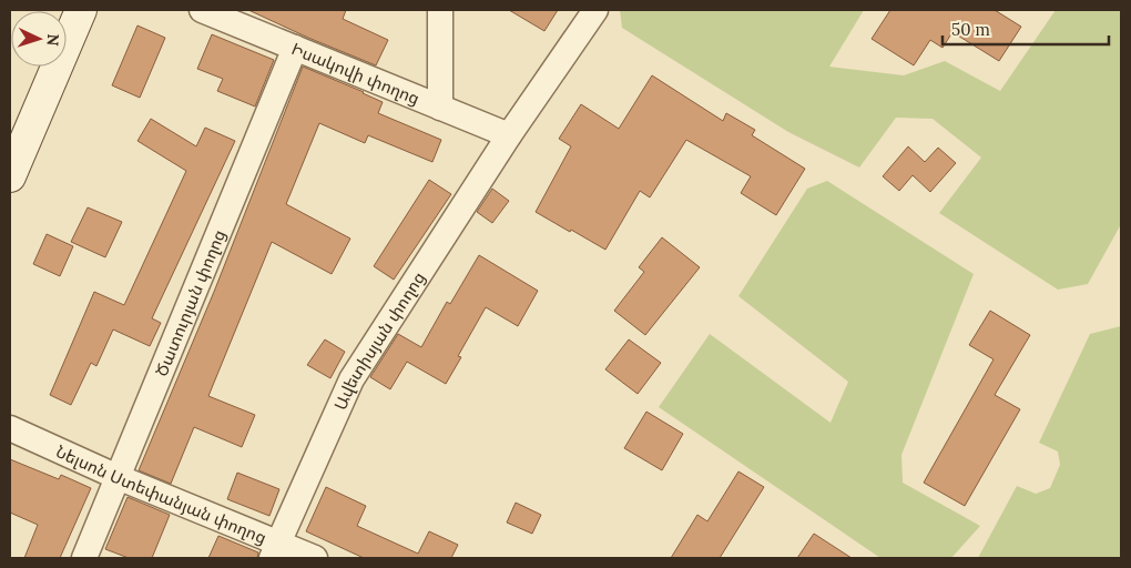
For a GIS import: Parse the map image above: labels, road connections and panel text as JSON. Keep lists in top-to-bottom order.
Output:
{
  "streets": {
    "street": [
      "Իսակովի փողոց",
      "Ծատուրյան փողոց",
      "Ավետիսյան փողոց",
      "Նելսոն Ստեփանյան փողոց"
    ]
  },
  "crossings": [
    ["Իսակովի փողոց", "Ծատուրյան փողոց"],
    ["Իսակովի փողոց", "Ավետիսյան փողոց"],
    ["Ծատուրյան փողոց", "Նելսոն Ստեփանյան փողոց"],
    ["Ավետիսյան փողոց", "Նելսոն Ստեփանյան փողոց"]
  ],
  "scale_bar": "50 m",
  "north": "right"
}
